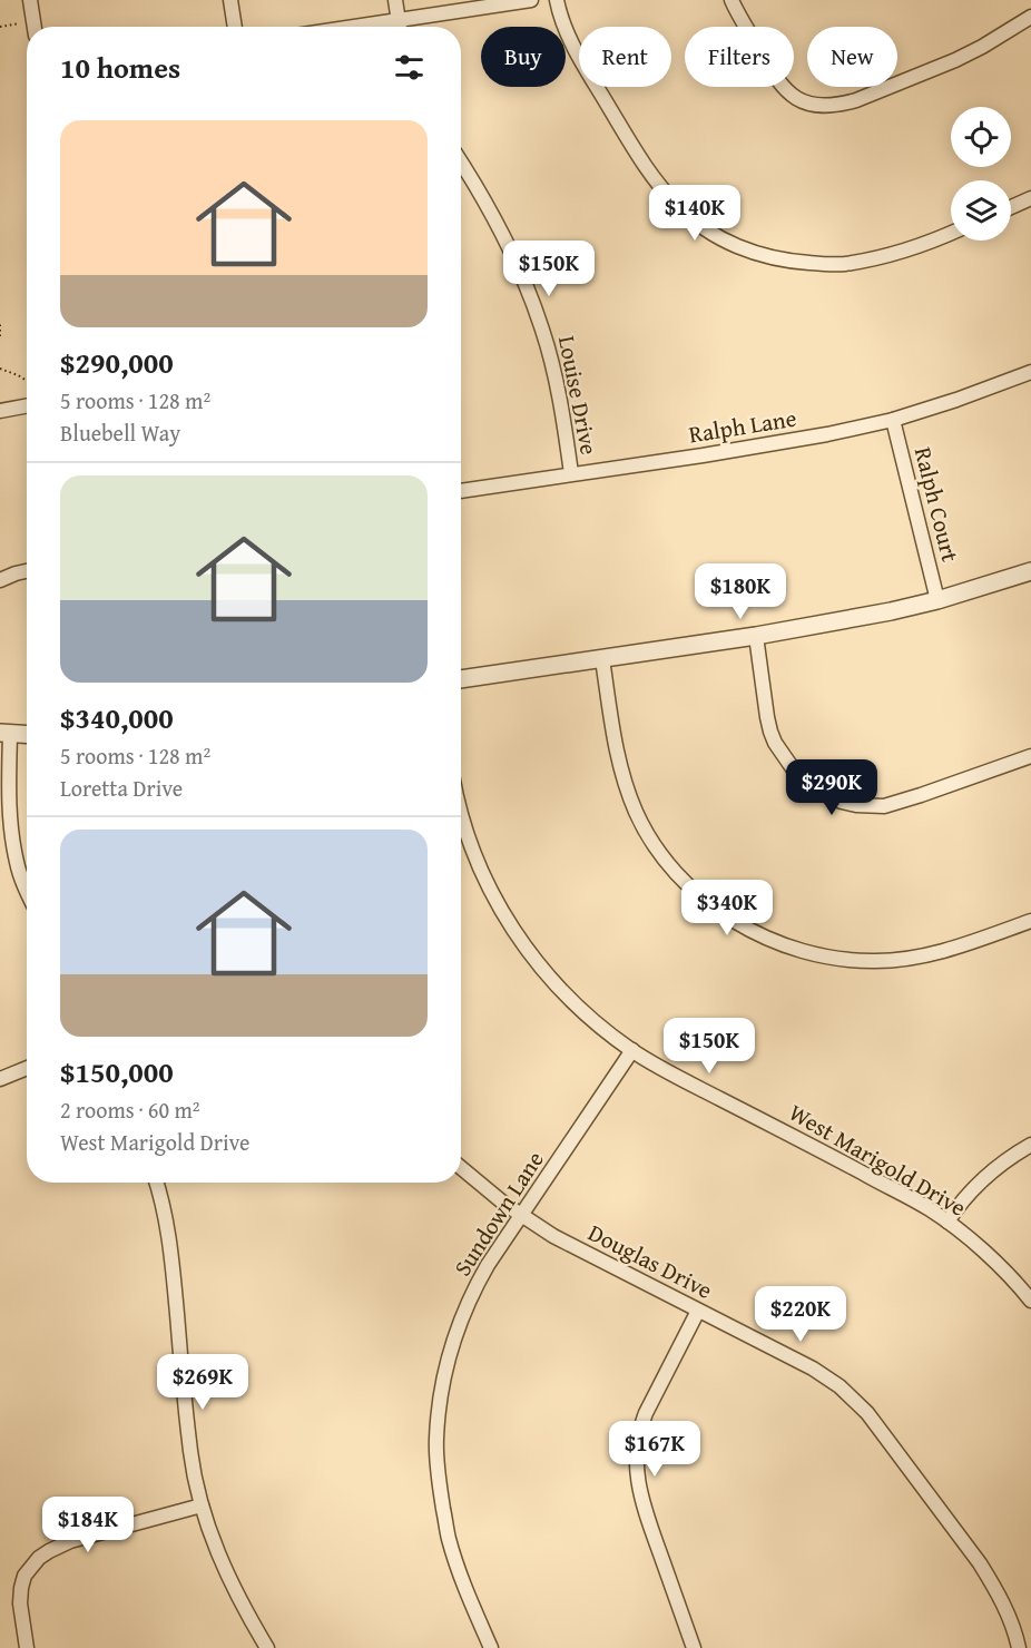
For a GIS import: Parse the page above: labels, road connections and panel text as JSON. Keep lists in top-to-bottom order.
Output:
{
  "streets": {
    "street": [
      "Louise Drive",
      "Ralph Lane",
      "Ralph Court",
      "West Marigold Drive",
      "Sundown Lane",
      "Douglas Drive"
    ]
  },
  "crossings": [
    ["Louise Drive", "Ralph Lane"],
    ["Ralph Lane", "Ralph Court"],
    ["West Marigold Drive", "Sundown Lane"],
    ["Sundown Lane", "Douglas Drive"]
  ],
  "page": {
    "chip": [
      "Buy",
      "Rent",
      "Filters",
      "New"
    ],
    "heading": "10 homes",
    "list": [
      {
        "name": "$290,000",
        "note": "5 rooms · 128 m² · Bluebell Way"
      },
      {
        "name": "$340,000",
        "note": "5 rooms · 128 m² · Loretta Drive"
      },
      {
        "name": "$150,000",
        "note": "2 rooms · 60 m² · West Marigold Drive"
      }
    ],
    "price": [
      "$140K",
      "$150K",
      "$180K",
      "$290K",
      "$340K",
      "$150K",
      "$220K",
      "$269K",
      "$167K",
      "$184K"
    ]
  }
}
